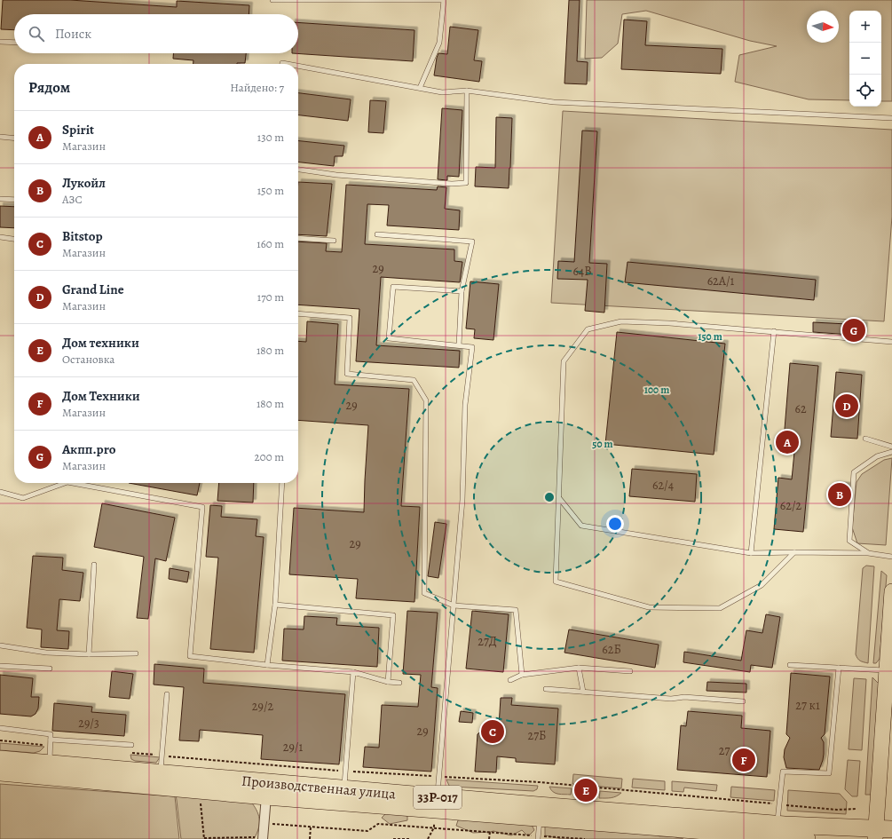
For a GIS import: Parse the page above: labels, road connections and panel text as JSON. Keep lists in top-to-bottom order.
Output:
{
  "streets": {
    "highway": ["Производственная улица", "33Р-017"]
  },
  "house_numbers": [
    "29",
    "64В",
    "62А/1",
    "29",
    "62",
    "62/4",
    "62/2",
    "29",
    "27Д",
    "62Б",
    "27 к1",
    "29/2",
    "29/3",
    "29",
    "27Б",
    "29/1",
    "27"
  ],
  "north": "right",
  "page": {
    "map_buttons": ["+", "−"],
    "search": "Поиск",
    "heading": ["Рядом", "Найдено: 7"],
    "list": [
      {
        "mark": "A",
        "name": "Spirit",
        "note": "Магазин",
        "value": "130 m"
      },
      {
        "mark": "B",
        "name": "Лукойл",
        "note": "АЗС",
        "value": "150 m"
      },
      {
        "mark": "C",
        "name": "Bitstop",
        "note": "Магазин",
        "value": "160 m"
      },
      {
        "mark": "D",
        "name": "Grand Line",
        "note": "Магазин",
        "value": "170 m"
      },
      {
        "mark": "E",
        "name": "Дом техники",
        "note": "Остановка",
        "value": "180 m"
      },
      {
        "mark": "F",
        "name": "Дом Техники",
        "note": "Магазин",
        "value": "180 m"
      },
      {
        "mark": "G",
        "name": "Акпп.pro",
        "note": "Магазин",
        "value": "200 m"
      }
    ],
    "pins": [
      "G",
      "D",
      "A",
      "B",
      "C",
      "F",
      "E"
    ]
  },
  "rings": ["150 m", "100 m", "50 m"]
}
